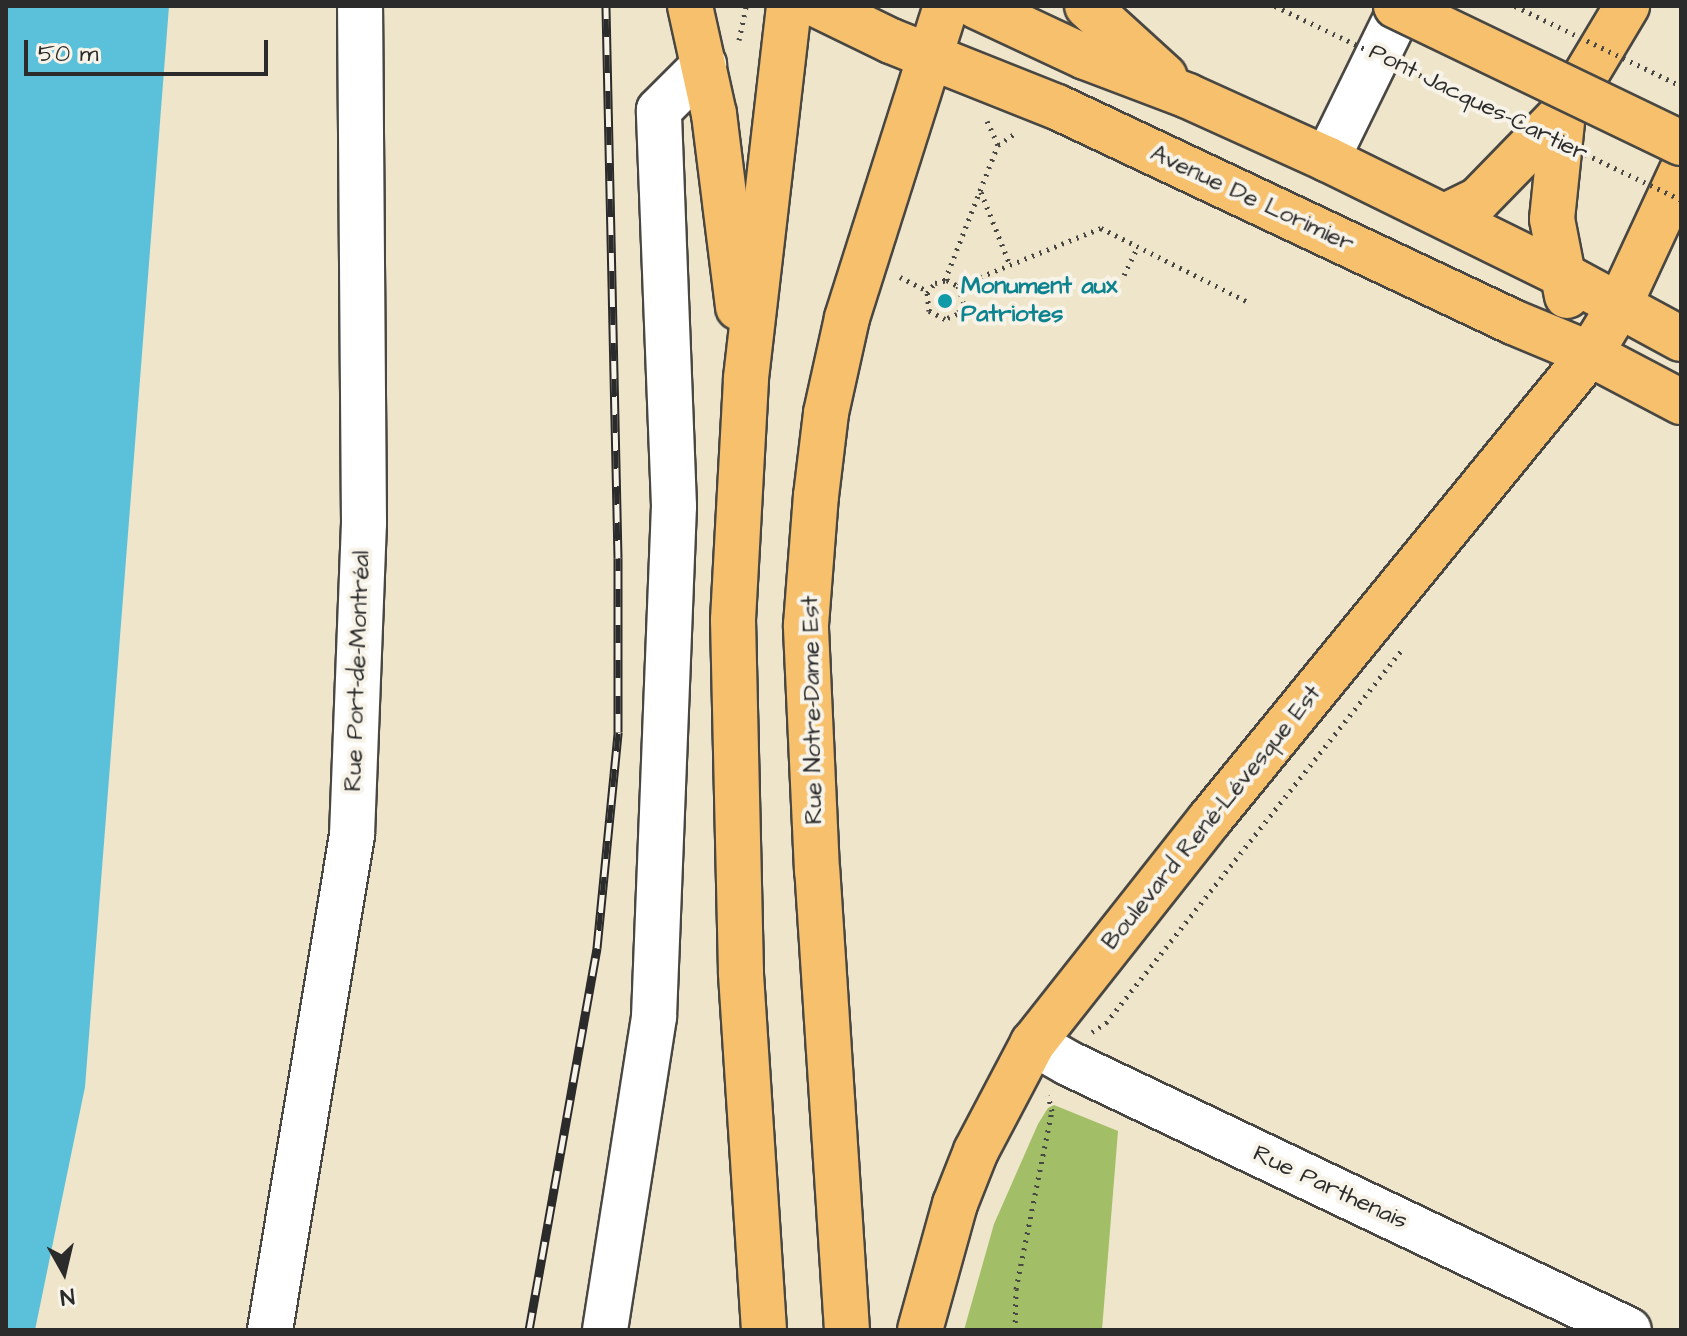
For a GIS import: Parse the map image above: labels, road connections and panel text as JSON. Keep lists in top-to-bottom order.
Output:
{
  "streets": {
    "main road": ["Avenue De Lorimier", "Rue Notre-Dame Est", "Boulevard René-Lévesque Est"],
    "street": ["Rue Port-de-Montréal", "Rue Parthenais"],
    "path": ["Pont Jacques-Cartier"]
  },
  "crossings": [
    ["Avenue De Lorimier", "Rue Notre-Dame Est"],
    ["Avenue De Lorimier", "Boulevard René-Lévesque Est"],
    ["Boulevard René-Lévesque Est", "Rue Parthenais"]
  ],
  "places": ["Monument aux Patriotes"],
  "scale_bar": "50 m",
  "north": "bottom"
}
